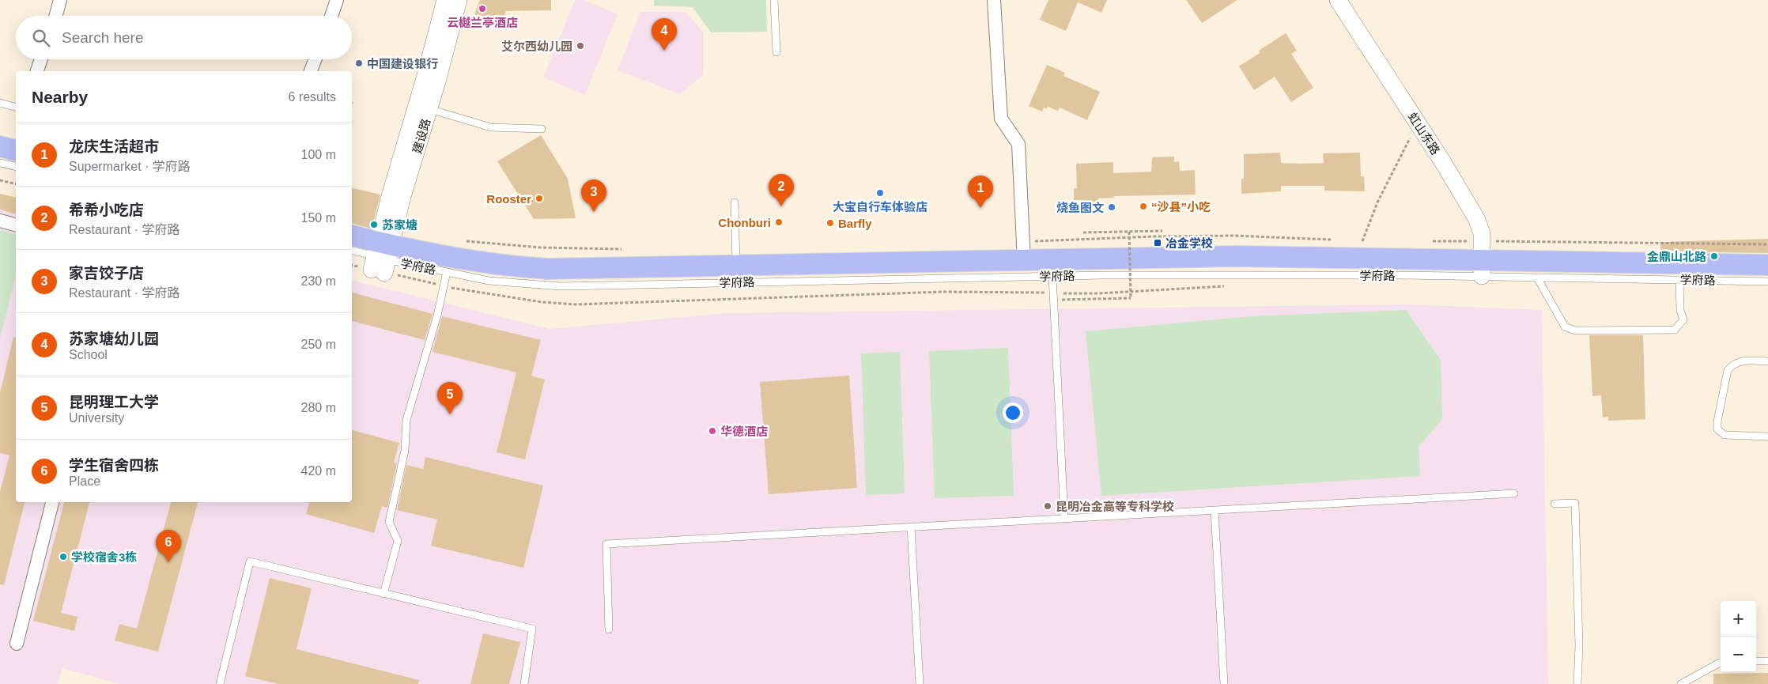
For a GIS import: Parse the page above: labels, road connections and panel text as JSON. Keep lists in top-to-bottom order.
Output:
{
  "streets": {
    "main road": ["学府路"],
    "street": ["虹山东路", "建设路"]
  },
  "crossings": [
    ["虹山东路", "学府路"],
    ["建设路", "学府路"]
  ],
  "places": {
    "other": [
      "云樾兰亭酒店",
      "艾尔西幼儿园",
      "中国建设银行",
      "大宝自行车体验店",
      "Rooster",
      "“沙县”小吃",
      "烧鱼图文",
      "Chonburi",
      "Barfly",
      "苏家塘",
      "金鼎山北路",
      "华德酒店",
      "昆明冶金高等专科学校",
      "学校宿舍3栋"
    ],
    "transit": ["冶金学校"]
  },
  "page": {
    "search": "Search here",
    "pins": [
      "4",
      "2",
      "1",
      "3",
      "5",
      "6"
    ],
    "heading": ["Nearby", "6 results"],
    "list": [
      {
        "mark": "1",
        "name": "龙庆生活超市",
        "note": "Supermarket · 学府路",
        "value": "100 m"
      },
      {
        "mark": "2",
        "name": "希希小吃店",
        "note": "Restaurant · 学府路",
        "value": "150 m"
      },
      {
        "mark": "3",
        "name": "家吉饺子店",
        "note": "Restaurant · 学府路",
        "value": "230 m"
      },
      {
        "mark": "4",
        "name": "苏家塘幼儿园",
        "note": "School",
        "value": "250 m"
      },
      {
        "mark": "5",
        "name": "昆明理工大学",
        "note": "University",
        "value": "280 m"
      },
      {
        "mark": "6",
        "name": "学生宿舍四栋",
        "note": "Place",
        "value": "420 m"
      }
    ],
    "map_buttons": ["+", "−"]
  }
}
